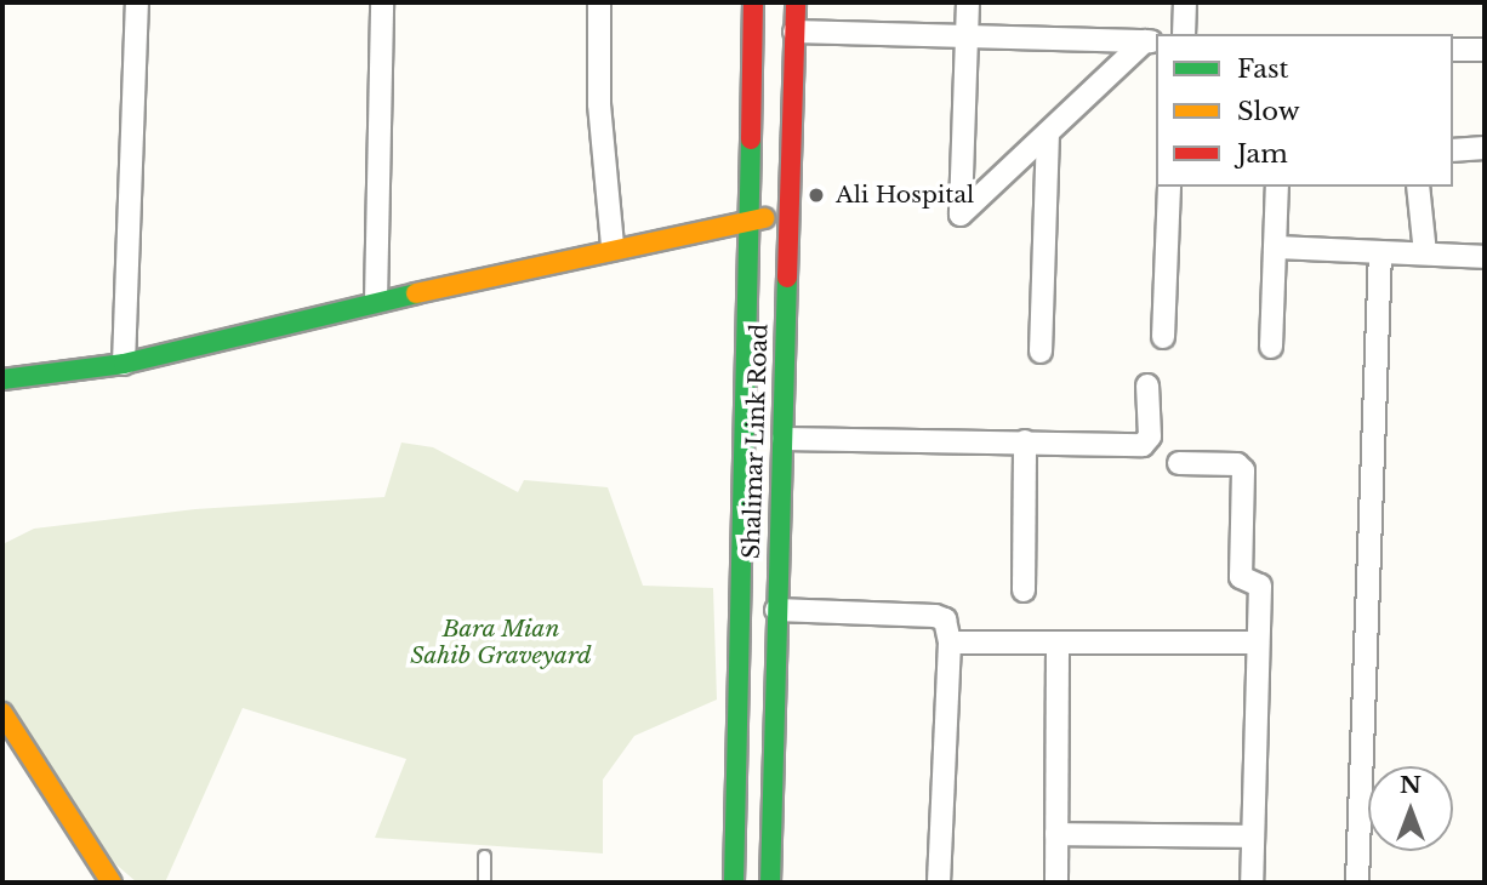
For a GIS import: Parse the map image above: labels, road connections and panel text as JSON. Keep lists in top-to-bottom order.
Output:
{
  "streets": {
    "main road": ["Shalimar Link Road"]
  },
  "parks": ["Bara Mian Sahib Graveyard"],
  "places": ["Ali Hospital"],
  "legend": ["Fast", "Slow", "Jam"],
  "north": "top"
}
